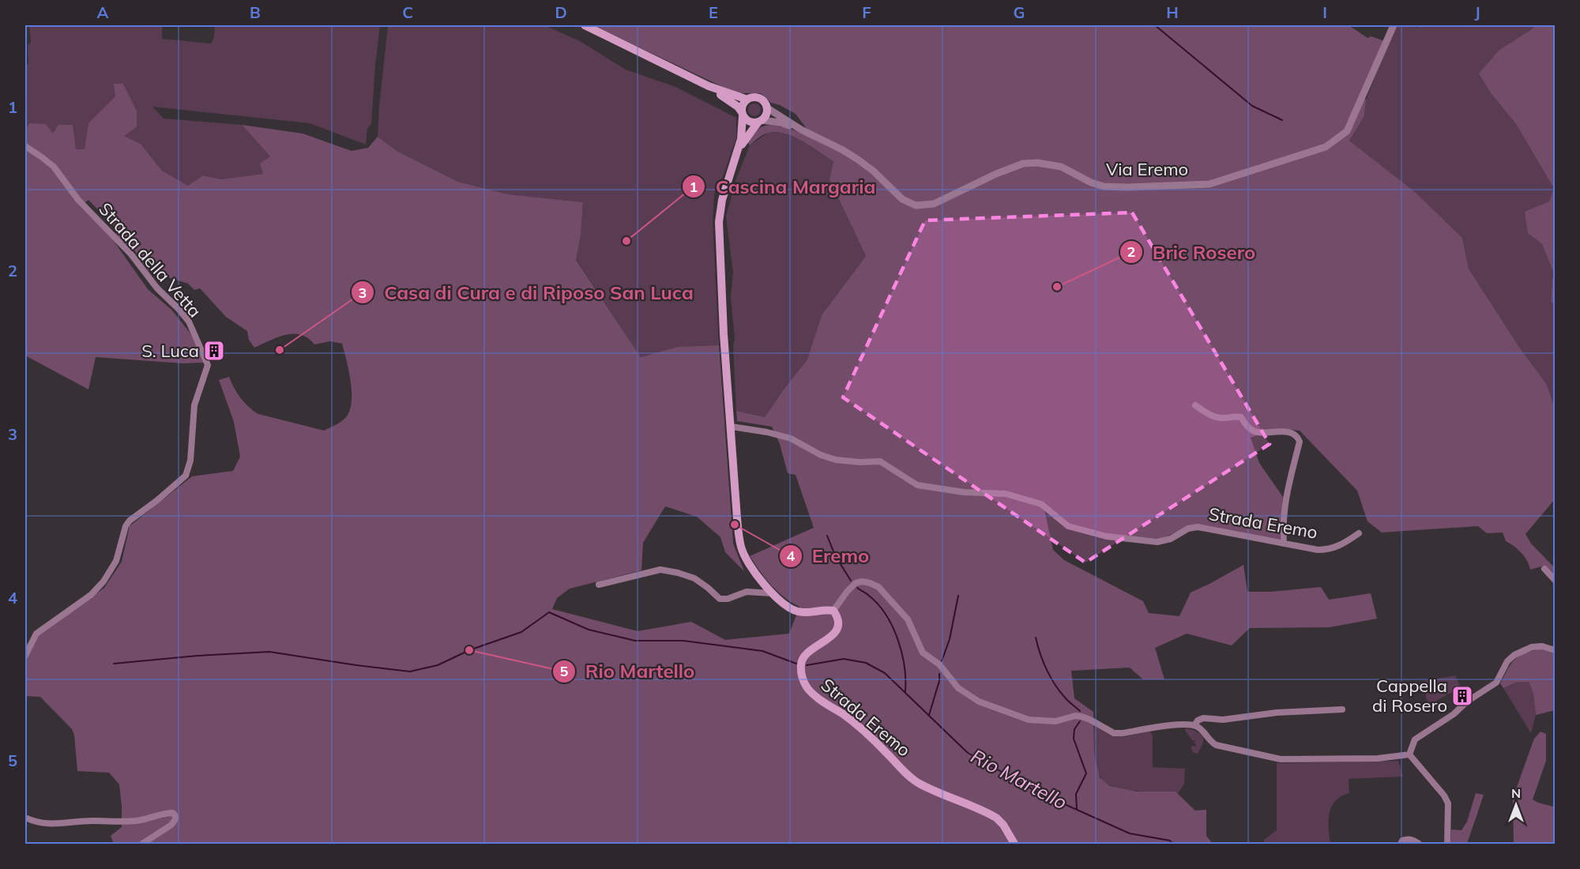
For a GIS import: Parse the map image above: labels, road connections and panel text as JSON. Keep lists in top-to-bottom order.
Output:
{
  "streets": {
    "main road": ["Strada Eremo"],
    "street": ["Via Eremo", "Strada della Vetta"]
  },
  "water": ["Rio Martello"],
  "places": {
    "other": [
      "Cascina Margaria",
      "Bric Rosero",
      "Casa di Cura e di Riposo San Luca",
      "Eremo",
      "Rio Martello"
    ],
    "building": ["S. Luca", "Cappella di Rosero"]
  },
  "north": "top",
  "grid": {
    "columns": [
      "A",
      "B",
      "C",
      "D",
      "E",
      "F",
      "G",
      "H",
      "I",
      "J"
    ],
    "rows": [
      "1",
      "2",
      "3",
      "4",
      "5"
    ]
  }
}
